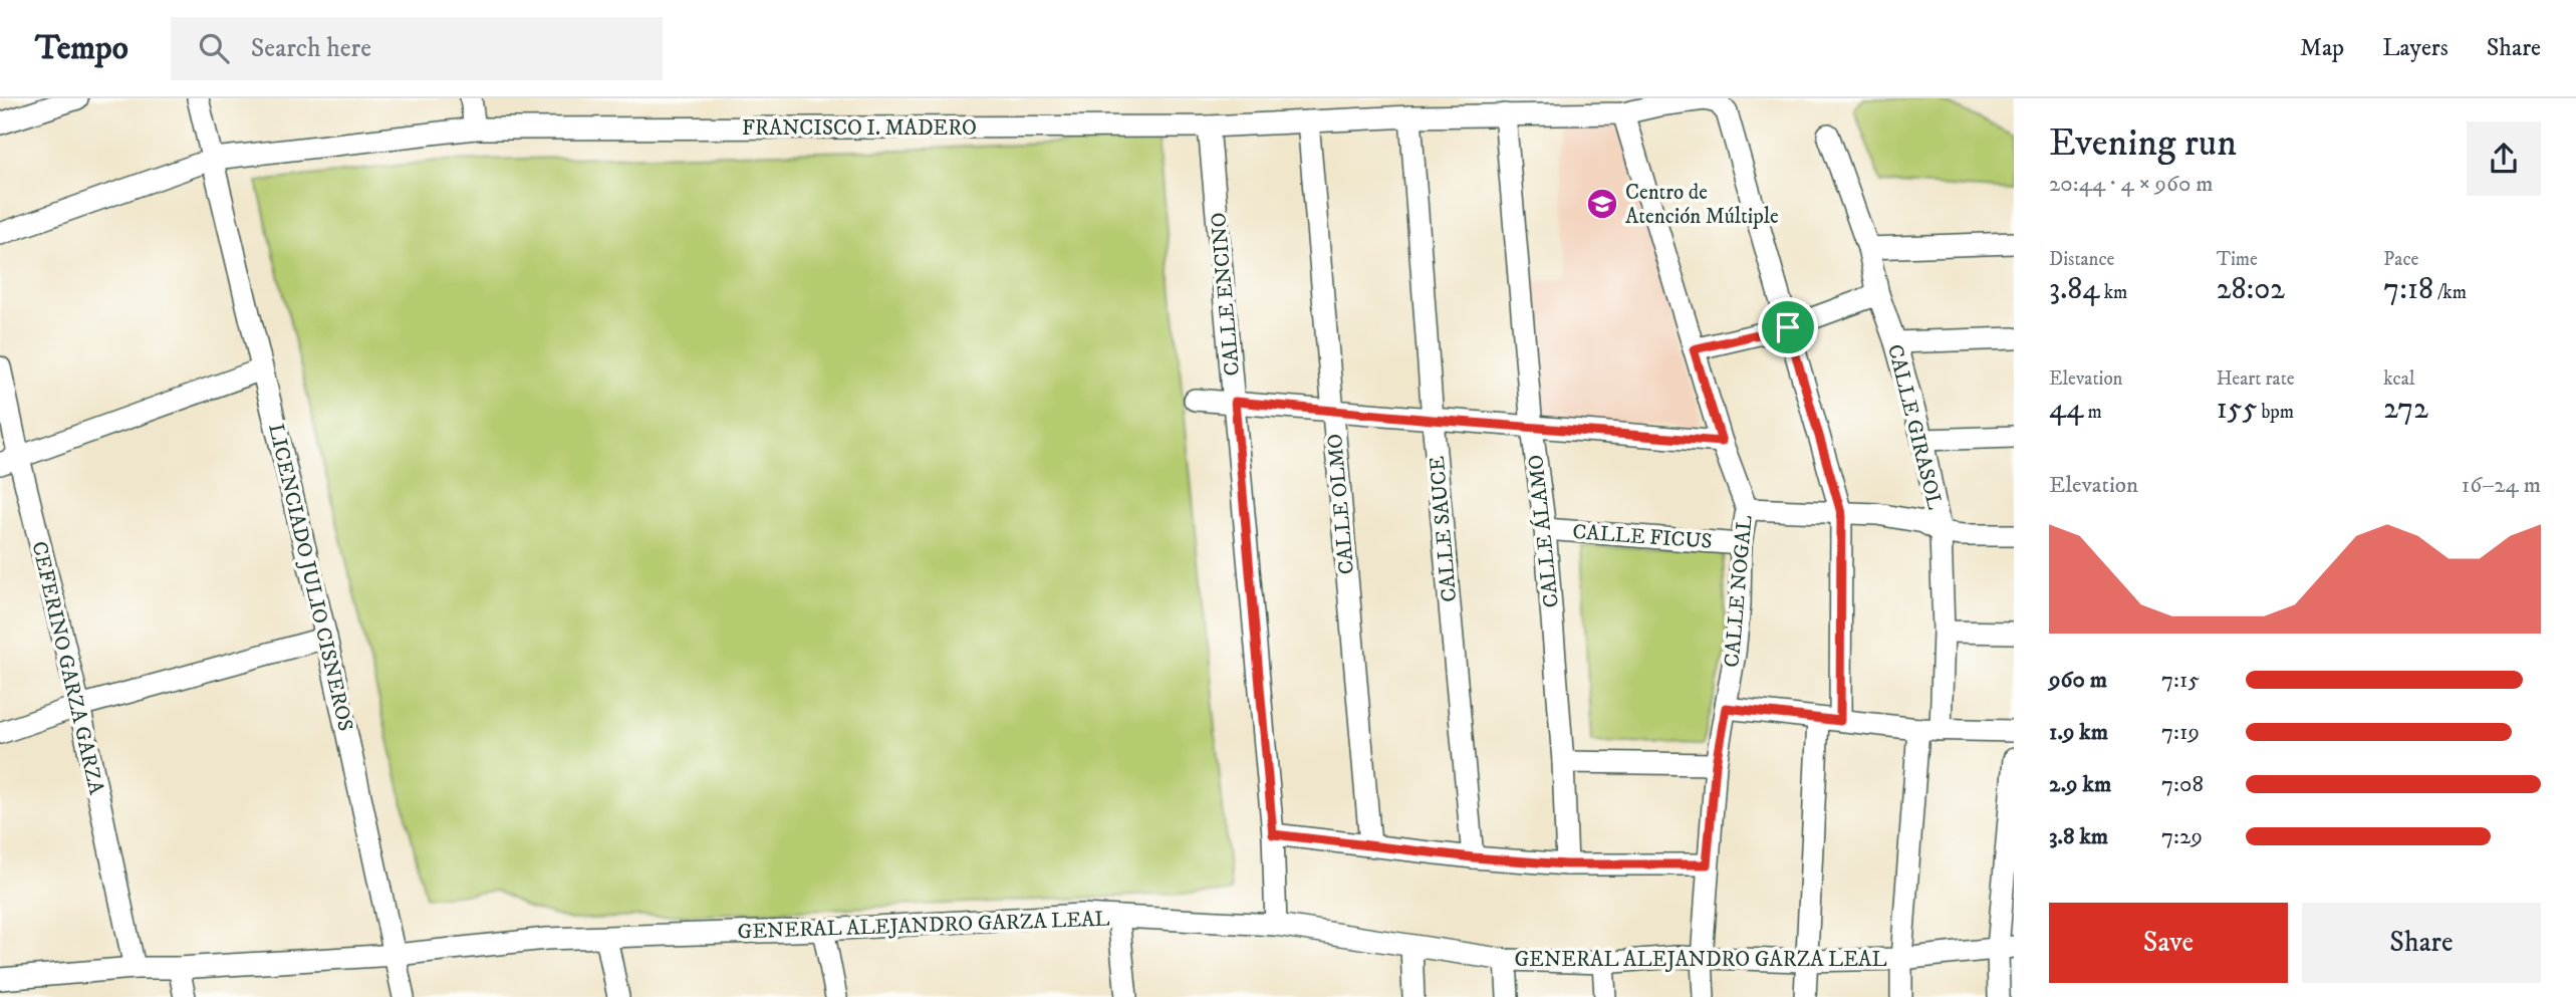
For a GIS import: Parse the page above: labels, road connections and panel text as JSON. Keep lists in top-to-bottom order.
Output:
{
  "streets": {
    "street": [
      "FRANCISCO I. MADERO",
      "CALLE ENCINO",
      "CALLE GIRASOL",
      "CALLE OLMO",
      "CALLE SAUCE",
      "CALLE ÁLAMO",
      "CALLE FICUS",
      "LICENCIADO JULIO CISNEROS",
      "CALLE NOGAL",
      "CEFERINO GARZA GARZA",
      "GENERAL ALEJANDRO GARZA LEAL"
    ]
  },
  "crossings": [
    ["FRANCISCO I. MADERO", "CALLE ENCINO"],
    ["FRANCISCO I. MADERO", "CALLE OLMO"],
    ["FRANCISCO I. MADERO", "CALLE SAUCE"],
    ["FRANCISCO I. MADERO", "CALLE ÁLAMO"],
    ["FRANCISCO I. MADERO", "LICENCIADO JULIO CISNEROS"],
    ["FRANCISCO I. MADERO", "CALLE NOGAL"],
    ["CALLE ENCINO", "GENERAL ALEJANDRO GARZA LEAL"],
    ["CALLE GIRASOL", "GENERAL ALEJANDRO GARZA LEAL"],
    ["CALLE ÁLAMO", "CALLE FICUS"],
    ["CALLE FICUS", "CALLE NOGAL"],
    ["LICENCIADO JULIO CISNEROS", "GENERAL ALEJANDRO GARZA LEAL"],
    ["CALLE NOGAL", "GENERAL ALEJANDRO GARZA LEAL"],
    ["CEFERINO GARZA GARZA", "GENERAL ALEJANDRO GARZA LEAL"]
  ],
  "places": {
    "school or university": ["Centro de Atención Múltiple"]
  },
  "page": {
    "header": "Tempo",
    "search": "Search here",
    "nav": ["Map", "Layers", "Share"],
    "heading": ["Evening run", "20:44 · 4 × 960 m"],
    "stats": [
      ["Distance", "3.84 km"],
      ["Time", "28:02"],
      ["Pace", "7:18 /km"],
      ["Elevation", "44 m"],
      ["Heart rate", "155 bpm"],
      ["kcal", "272"]
    ],
    "chart": ["Elevation", "16–24 m"],
    "list": [
      {
        "name": "960 m",
        "note": "7:15"
      },
      {
        "name": "1.9 km",
        "note": "7:19"
      },
      {
        "name": "2.9 km",
        "note": "7:08"
      },
      {
        "name": "3.8 km",
        "note": "7:29"
      }
    ],
    "buttons": ["Save", "Share"]
  }
}
